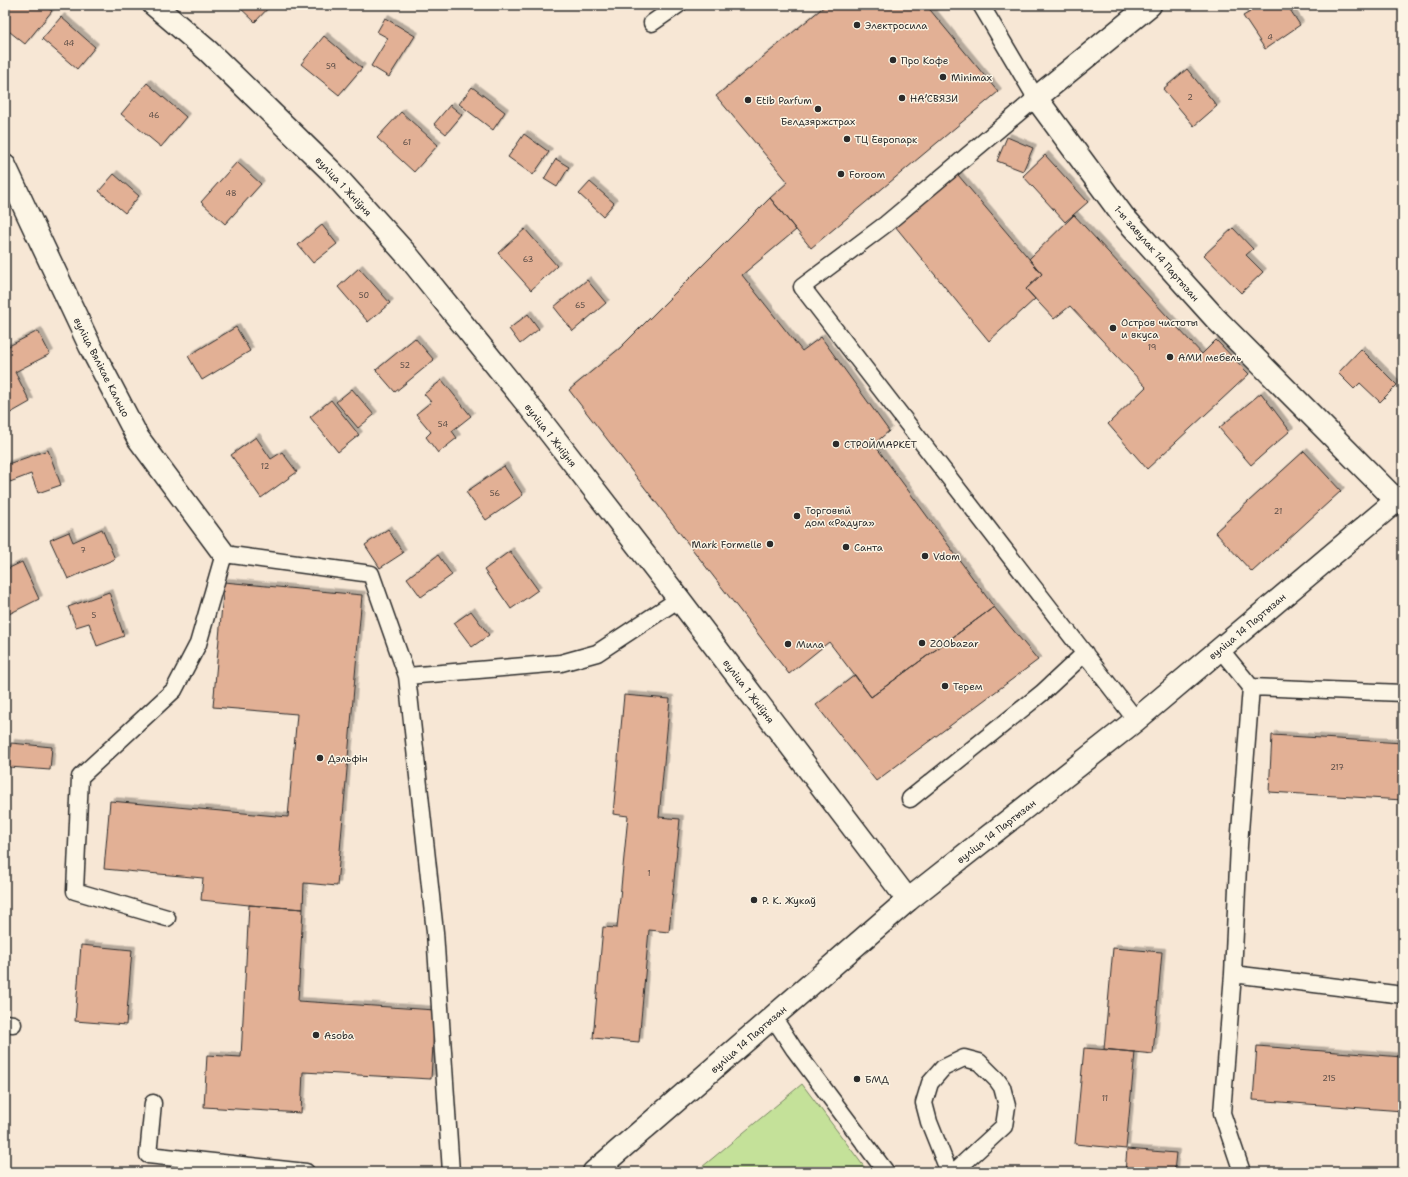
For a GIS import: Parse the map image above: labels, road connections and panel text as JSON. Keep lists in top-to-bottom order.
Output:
{
  "streets": {
    "street": [
      "вуліца 1 Жніўня",
      "1-ы завулак 14 Партызан",
      "вуліца Вялікае Кальцо",
      "вуліца 14 Партызан"
    ]
  },
  "crossings": [
    ["вуліца 1 Жніўня", "вуліца 14 Партызан"],
    ["1-ы завулак 14 Партызан", "вуліца 14 Партызан"]
  ],
  "places": [
    "Электросила",
    "Про Кофе",
    "Minimax",
    "НАʼСВЯЗИ",
    "Etib Parfum",
    "Белдзяржстрах",
    "ТЦ Европарк",
    "Foroom",
    "Остров чистоты и вкуса",
    "АМИ мебель",
    "СТРОЙМАРКЕТ",
    "Торговый дом «Радуга»",
    "Mark Formelle",
    "Санта",
    "Vdom",
    "ZOObazar",
    "Мила",
    "Терем",
    "Дэльфін",
    "Р. К. Жукаў",
    "Asoba",
    "БМД"
  ],
  "house_numbers": [
    "4",
    "44",
    "59",
    "2",
    "46",
    "61",
    "48",
    "63",
    "50",
    "65",
    "19",
    "52",
    "54",
    "12",
    "56",
    "21",
    "7",
    "5",
    "217",
    "1",
    "215",
    "11"
  ]
}
